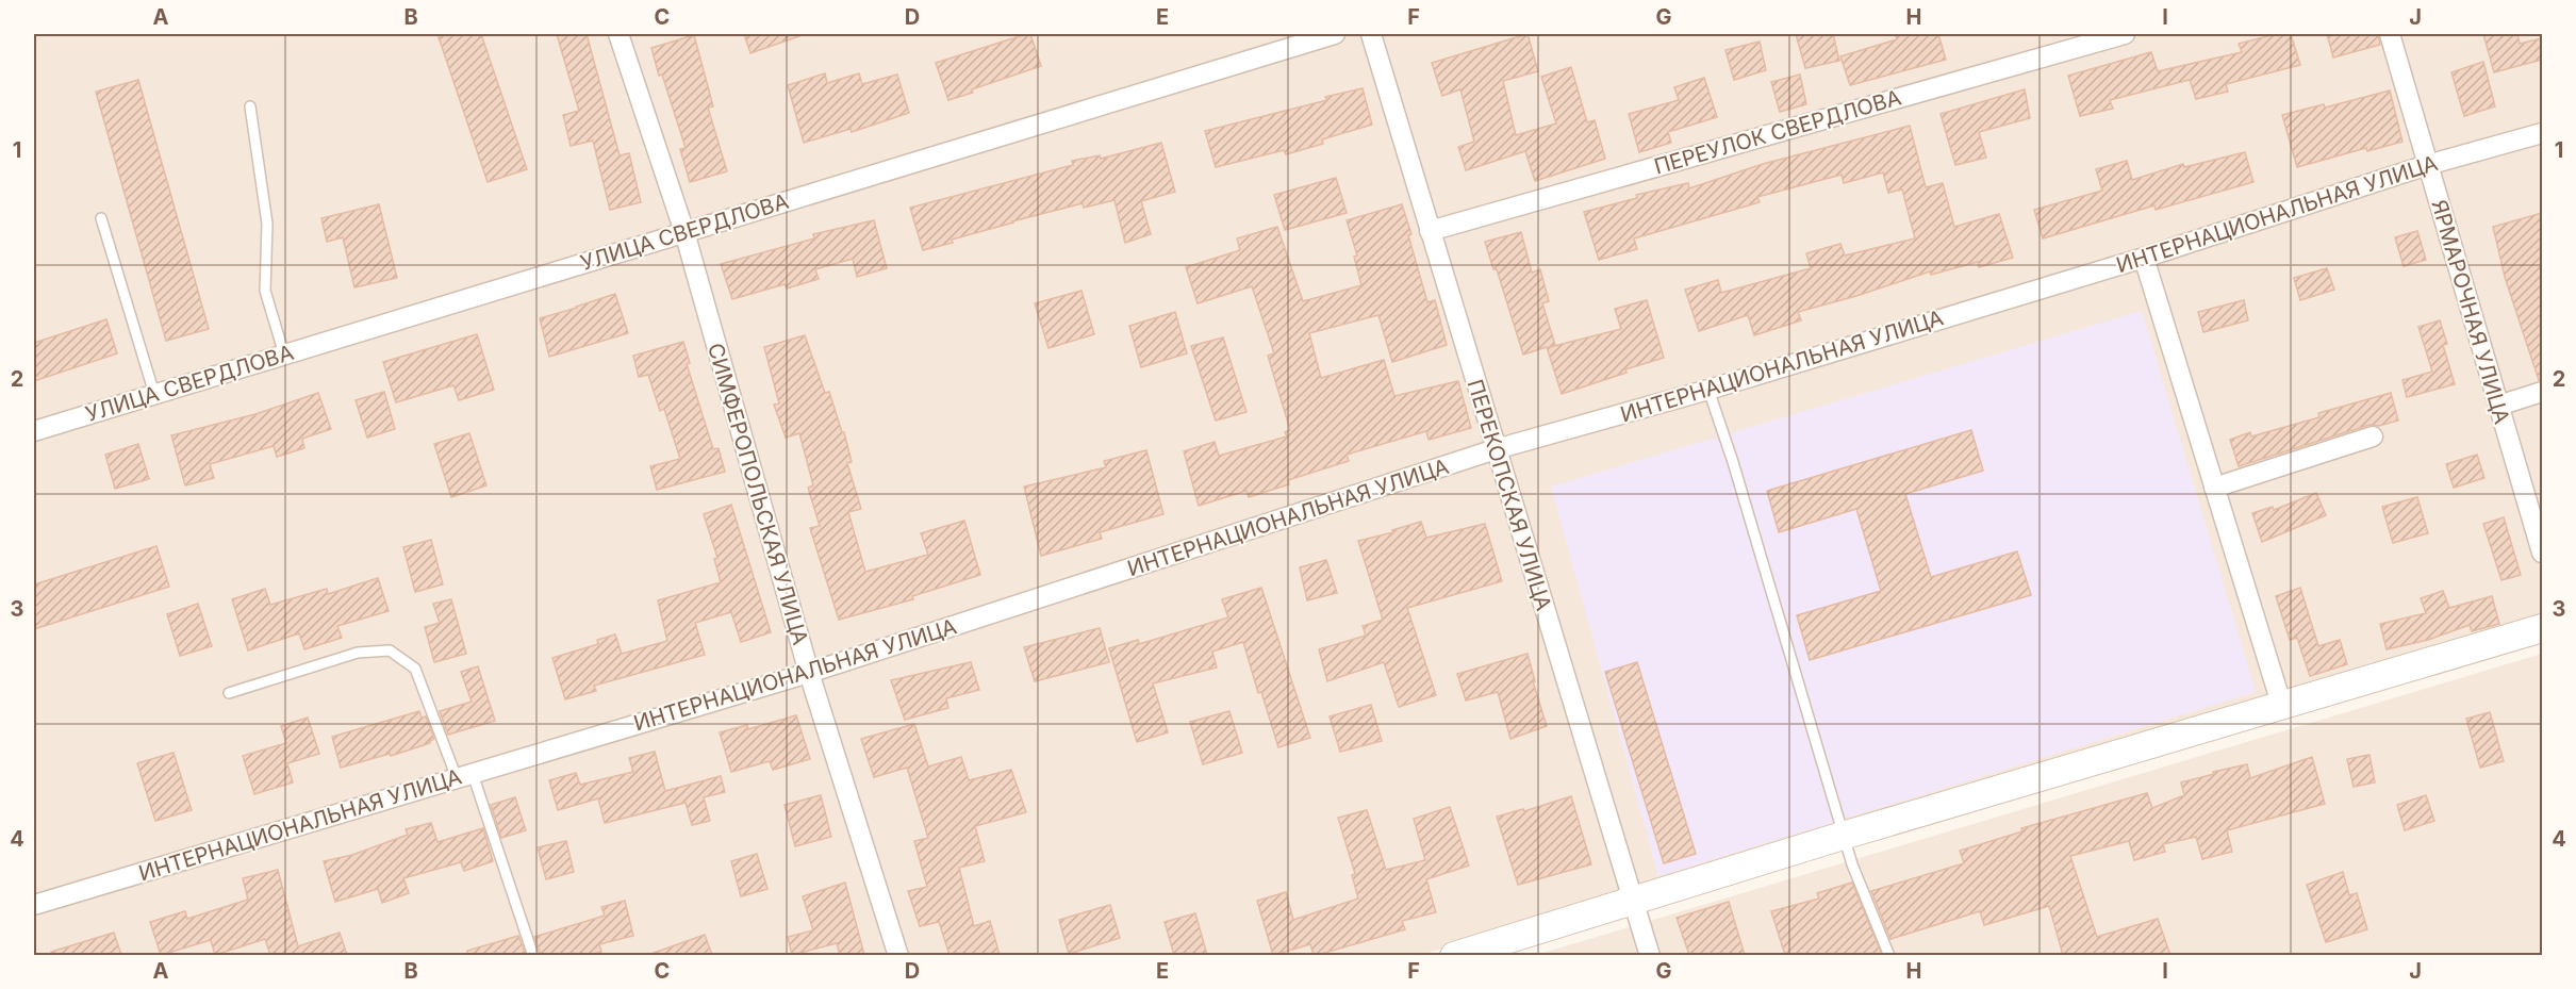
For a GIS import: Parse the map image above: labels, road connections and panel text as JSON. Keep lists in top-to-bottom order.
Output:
{
  "streets": {
    "street": [
      "ПЕРЕУЛОК СВЕРДЛОВА",
      "ИНТЕРНАЦИОНАЛЬНАЯ УЛИЦА",
      "УЛИЦА СВЕРДЛОВА",
      "ЯРМАРОЧНАЯ УЛИЦА",
      "СИМФЕРОПОЛЬСКАЯ УЛИЦА",
      "ПЕРЕКОПСКАЯ УЛИЦА"
    ]
  },
  "crossings": [
    ["ПЕРЕУЛОК СВЕРДЛОВА", "ПЕРЕКОПСКАЯ УЛИЦА"],
    ["ИНТЕРНАЦИОНАЛЬНАЯ УЛИЦА", "ЯРМАРОЧНАЯ УЛИЦА"],
    ["ИНТЕРНАЦИОНАЛЬНАЯ УЛИЦА", "СИМФЕРОПОЛЬСКАЯ УЛИЦА"],
    ["ИНТЕРНАЦИОНАЛЬНАЯ УЛИЦА", "ПЕРЕКОПСКАЯ УЛИЦА"],
    ["УЛИЦА СВЕРДЛОВА", "СИМФЕРОПОЛЬСКАЯ УЛИЦА"]
  ],
  "grid": {
    "columns": [
      "A",
      "B",
      "C",
      "D",
      "E",
      "F",
      "G",
      "H",
      "I",
      "J"
    ],
    "rows": [
      "1",
      "2",
      "3",
      "4"
    ]
  }
}
